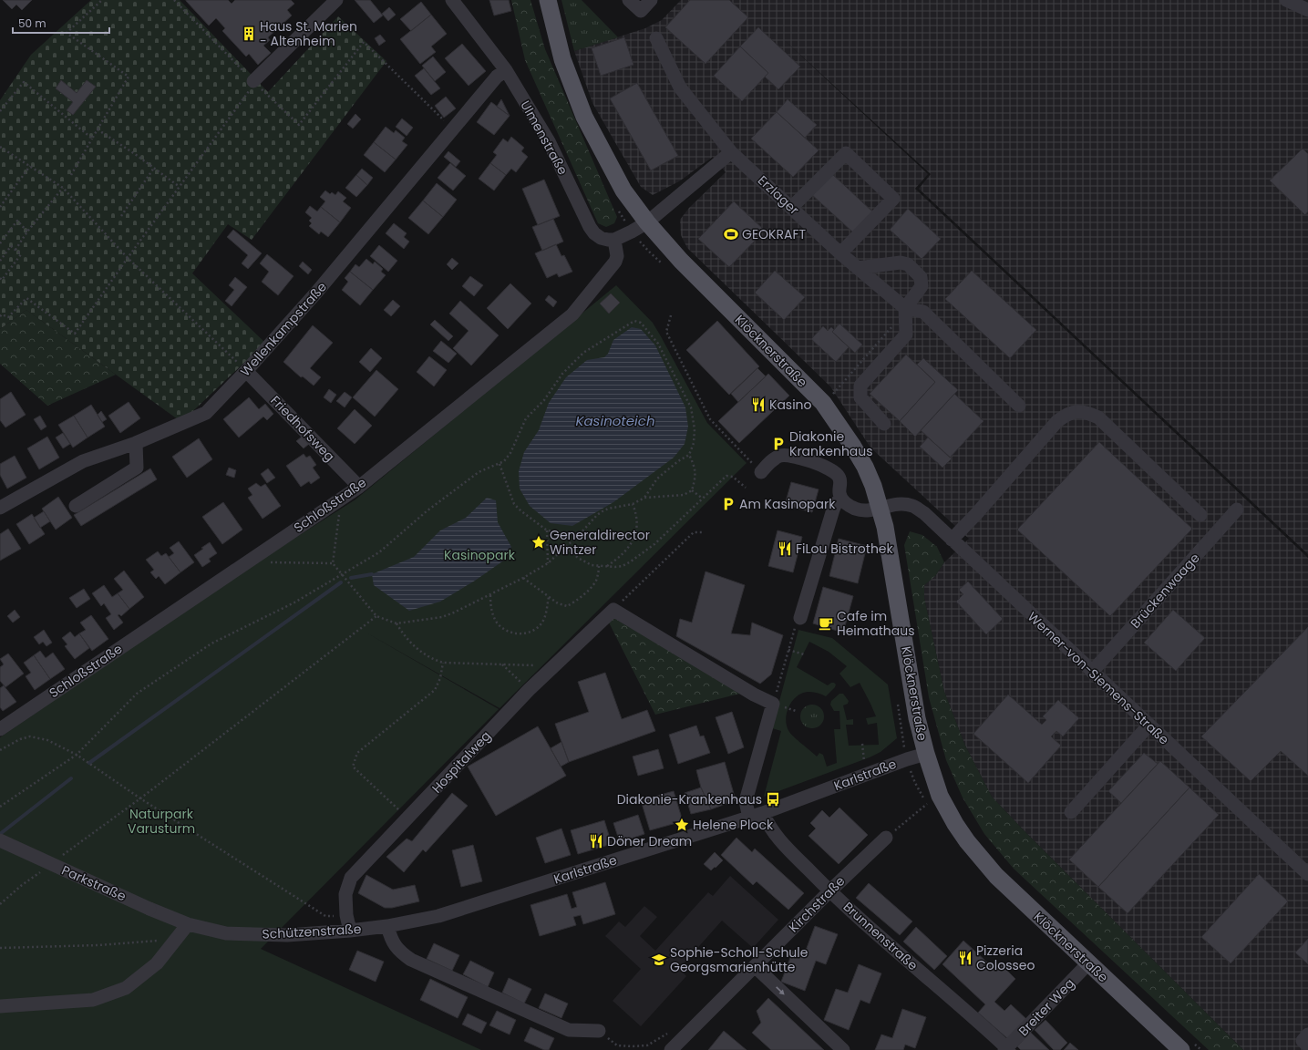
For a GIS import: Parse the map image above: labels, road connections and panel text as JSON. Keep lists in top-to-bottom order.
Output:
{
  "streets": {
    "main road": ["Klöcknerstraße"],
    "street": [
      "Ulmenstraße",
      "Erzlager",
      "Wellenkampstraße",
      "Friedhofsweg",
      "Schloßstraße",
      "Brückenwaage",
      "Werner-von-Siemens-Straße",
      "Hospitalweg",
      "Karlstraße",
      "Parkstraße",
      "Kirchstraße",
      "Schützenstraße",
      "Brunnenstraße",
      "Breiter Weg"
    ]
  },
  "crossings": [
    ["Ulmenstraße", "Wellenkampstraße"],
    ["Ulmenstraße", "Schloßstraße"],
    ["Wellenkampstraße", "Friedhofsweg"],
    ["Klöcknerstraße", "Werner-von-Siemens-Straße"],
    ["Klöcknerstraße", "Karlstraße"],
    ["Klöcknerstraße", "Breiter Weg"],
    ["Friedhofsweg", "Schloßstraße"],
    ["Brückenwaage", "Werner-von-Siemens-Straße"],
    ["Hospitalweg", "Schützenstraße"],
    ["Karlstraße", "Schützenstraße"],
    ["Karlstraße", "Brunnenstraße"],
    ["Parkstraße", "Schützenstraße"],
    ["Kirchstraße", "Brunnenstraße"],
    ["Brunnenstraße", "Breiter Weg"]
  ],
  "water": ["Kasinoteich"],
  "parks": ["Kasinopark", "Naturpark Varusturm"],
  "places": {
    "building": ["Haus St. Marien - Altenheim"],
    "sports": ["GEOKRAFT"],
    "restaurant": [
      "Kasino",
      "FiLou Bistrothek",
      "Döner Dream",
      "Pizzeria Colosseo"
    ],
    "parking": ["Diakonie Krankenhaus", "Am Kasinopark"],
    "place": ["Generaldirector Wintzer", "Helene Plock"],
    "cafe": ["Cafe im Heimathaus"],
    "bus stop": ["Diakonie-Krankenhaus"],
    "school or university": ["Sophie-Scholl-Schule Georgsmarienhütte"]
  },
  "scale_bar": "50 m"
}
